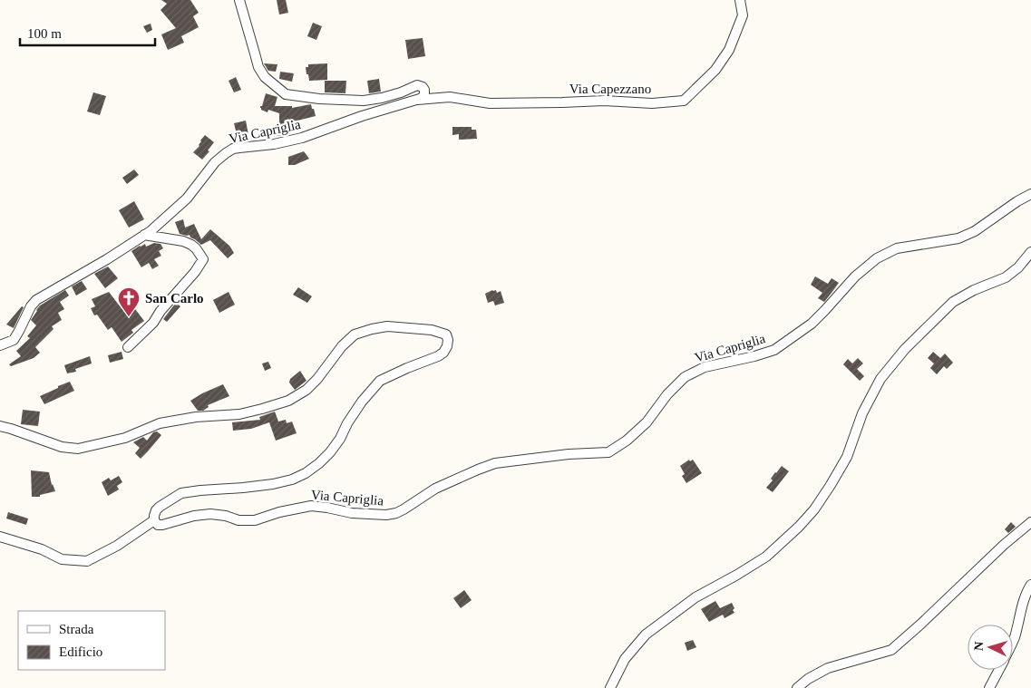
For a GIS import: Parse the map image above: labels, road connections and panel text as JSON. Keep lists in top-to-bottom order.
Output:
{
  "streets": {
    "street": ["Via Capezzano", "Via Capriglia"]
  },
  "crossings": [
    ["Via Capezzano", "Via Capriglia"]
  ],
  "places": {
    "church": ["San Carlo"]
  },
  "legend": ["Strada", "Edificio"],
  "scale_bar": "100 m",
  "north": "left"
}
